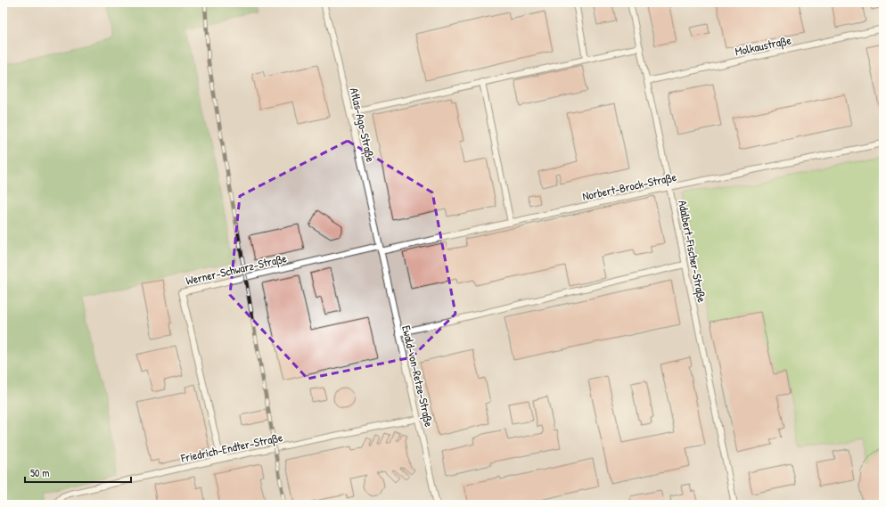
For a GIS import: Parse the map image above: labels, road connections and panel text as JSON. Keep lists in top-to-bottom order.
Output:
{
  "streets": {
    "lane": [
      "Molkaustraße",
      "Atlas-Ago-Straße",
      "Norbert-Brock-Straße",
      "Adalbert-Fischer-Straße",
      "Werner-Schwarz-Straße",
      "Ewald-von-Retze-Straße",
      "Friedrich-Endter-Straße"
    ]
  },
  "crossings": [
    ["Molkaustraße", "Adalbert-Fischer-Straße"],
    ["Atlas-Ago-Straße", "Norbert-Brock-Straße"],
    ["Atlas-Ago-Straße", "Werner-Schwarz-Straße"],
    ["Atlas-Ago-Straße", "Ewald-von-Retze-Straße"],
    ["Norbert-Brock-Straße", "Adalbert-Fischer-Straße"],
    ["Norbert-Brock-Straße", "Werner-Schwarz-Straße"],
    ["Norbert-Brock-Straße", "Ewald-von-Retze-Straße"],
    ["Werner-Schwarz-Straße", "Ewald-von-Retze-Straße"],
    ["Werner-Schwarz-Straße", "Friedrich-Endter-Straße"],
    ["Ewald-von-Retze-Straße", "Friedrich-Endter-Straße"]
  ],
  "scale_bar": "50 m"
}
